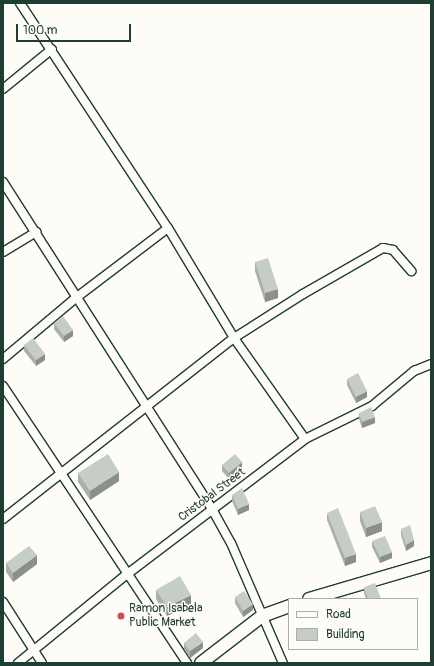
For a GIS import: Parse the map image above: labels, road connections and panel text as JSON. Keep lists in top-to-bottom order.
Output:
{
  "streets": {
    "street": ["Cristobal Street"]
  },
  "places": ["Ramon Isabela Public Market"],
  "legend": ["Road", "Building"],
  "scale_bar": "100 m"
}
